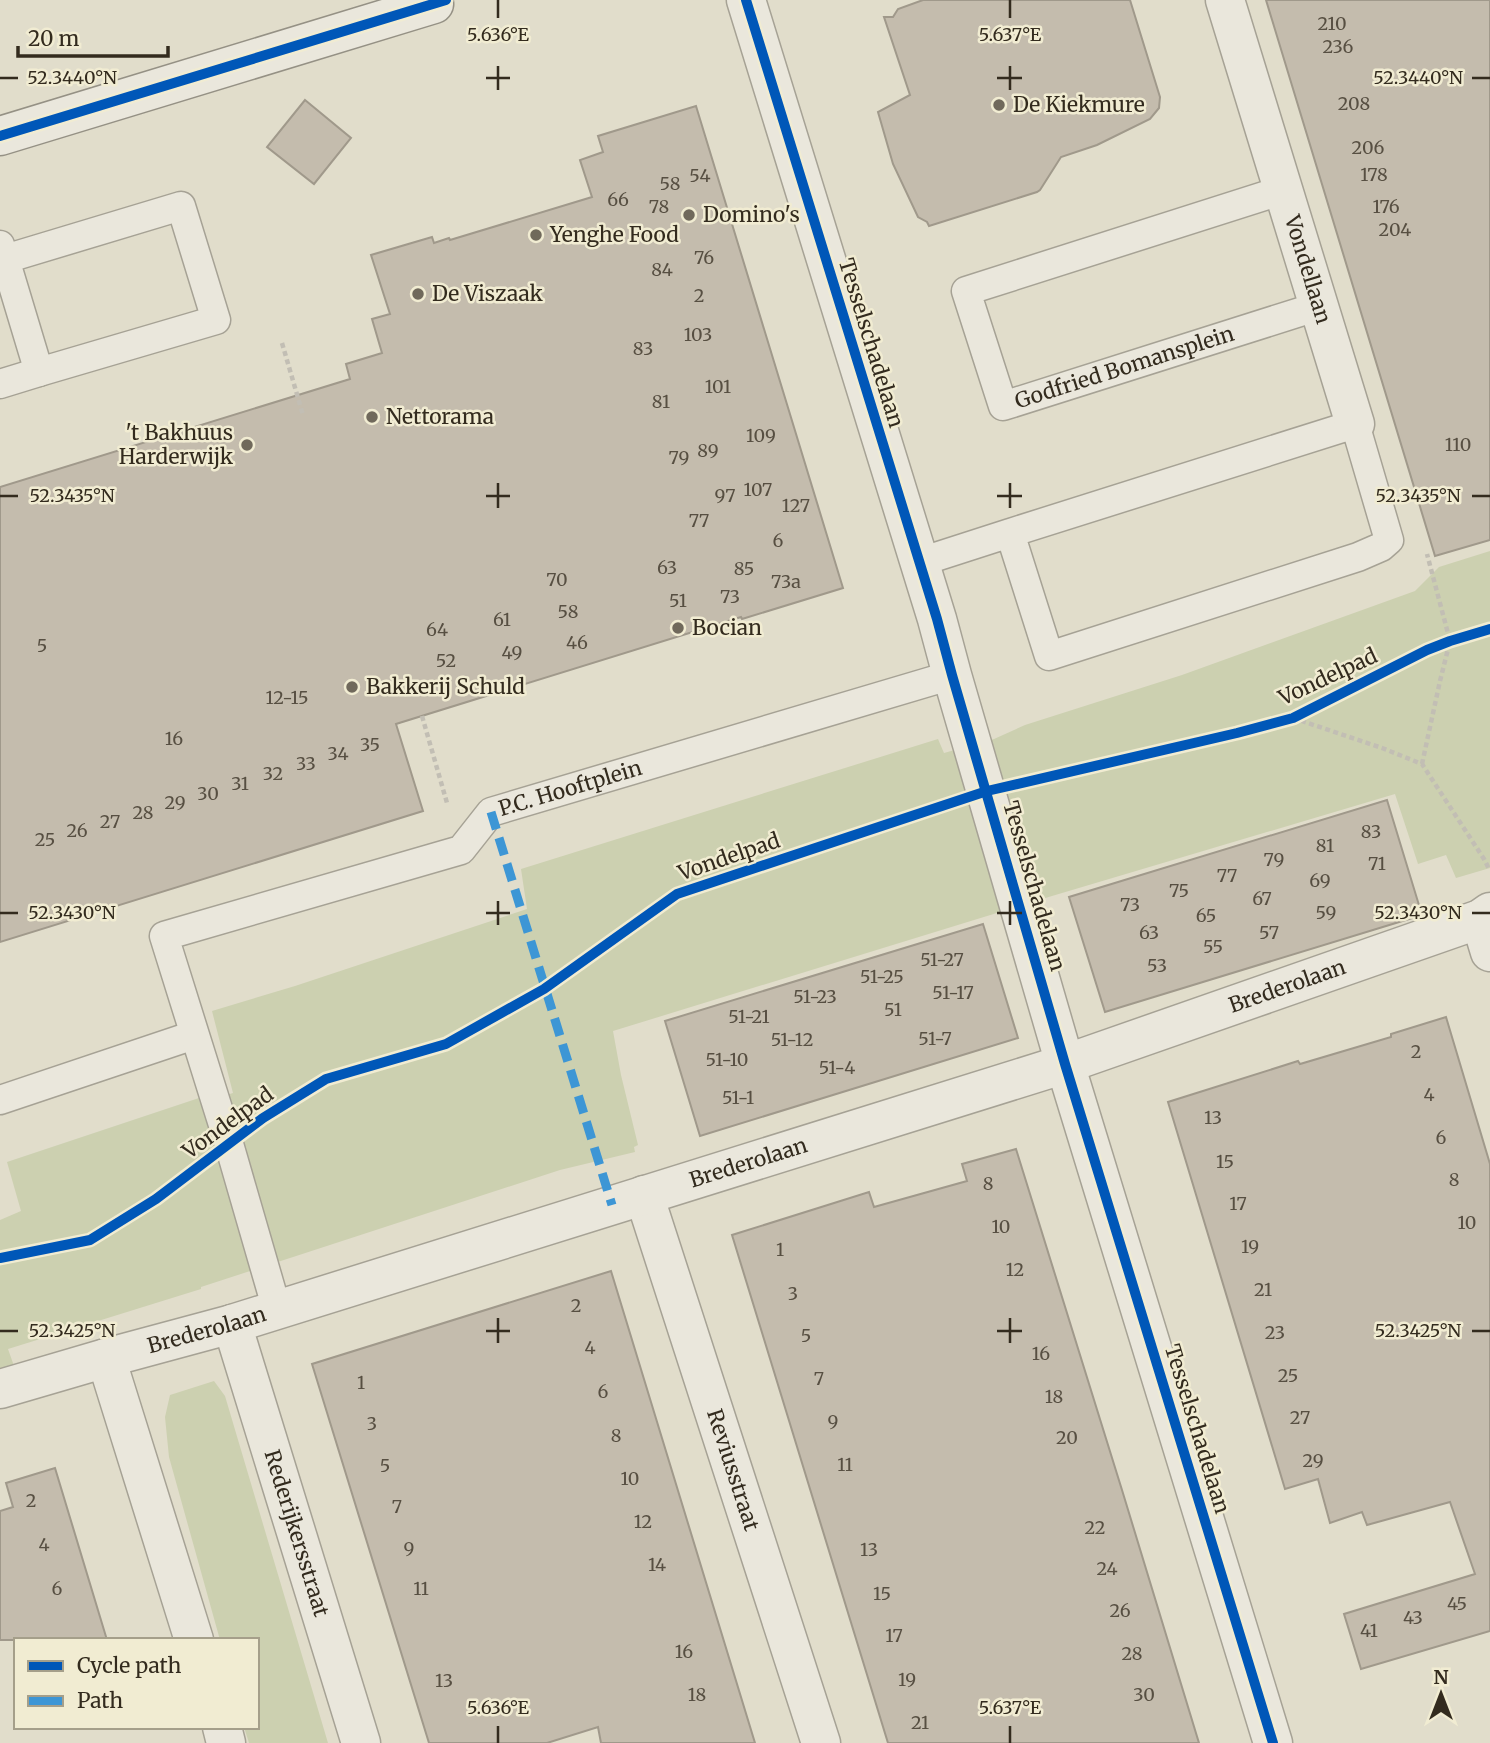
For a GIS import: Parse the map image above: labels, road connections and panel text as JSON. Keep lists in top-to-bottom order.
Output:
{
  "streets": {
    "street": [
      "Vondellaan",
      "Tesselschadelaan",
      "Brederolaan",
      "Reviusstraat",
      "Rederijkersstraat"
    ],
    "lane": ["Godfried Bomansplein", "P.C. Hooftplein"],
    "cycle path": ["Vondelpad"]
  },
  "crossings": [
    ["Vondellaan", "Godfried Bomansplein"],
    ["Tesselschadelaan", "P.C. Hooftplein"],
    ["Tesselschadelaan", "Brederolaan"],
    ["Brederolaan", "Reviusstraat"],
    ["Brederolaan", "Rederijkersstraat"]
  ],
  "places": [
    "De Kiekmure",
    "Domino's",
    "Yenghe Food",
    "De Viszaak",
    "Nettorama",
    "'t Bakhuus Harderwijk",
    "Bocian",
    "Bakkerij Schuld"
  ],
  "house_numbers": [
    "210",
    "236",
    "208",
    "206",
    "178",
    "54",
    "58",
    "66",
    "78",
    "176",
    "204",
    "76",
    "84",
    "2",
    "103",
    "83",
    "101",
    "81",
    "109",
    "110",
    "89",
    "79",
    "107",
    "97",
    "127",
    "77",
    "6",
    "63",
    "85",
    "70",
    "73a",
    "73",
    "51",
    "58",
    "61",
    "64",
    "46",
    "5",
    "49",
    "52",
    "12-15",
    "16",
    "35",
    "34",
    "33",
    "32",
    "31",
    "30",
    "29",
    "28",
    "27",
    "26",
    "83",
    "25",
    "81",
    "79",
    "71",
    "77",
    "69",
    "75",
    "67",
    "73",
    "59",
    "65",
    "63",
    "57",
    "55",
    "51-27",
    "53",
    "51-25",
    "51-17",
    "51-23",
    "51",
    "51-21",
    "51-7",
    "51-12",
    "2",
    "51-10",
    "51-4",
    "4",
    "51-1",
    "13",
    "6",
    "15",
    "8",
    "8",
    "17",
    "10",
    "10",
    "19",
    "1",
    "12",
    "21",
    "3",
    "2",
    "23",
    "5",
    "4",
    "16",
    "25",
    "7",
    "1",
    "6",
    "18",
    "27",
    "9",
    "3",
    "8",
    "20",
    "29",
    "11",
    "5",
    "10",
    "2",
    "7",
    "12",
    "22",
    "4",
    "9",
    "13",
    "14",
    "24",
    "6",
    "11",
    "15",
    "45",
    "26",
    "43",
    "41",
    "17",
    "16",
    "28",
    "19",
    "13",
    "18",
    "30",
    "21"
  ],
  "legend": ["Cycle path", "Path"],
  "scale_bar": "20 m",
  "north": "top",
  "coordinates": [
    "5.636°E",
    "5.637°E",
    "52.3440°N",
    "52.3435°N",
    "52.3430°N",
    "52.3425°N"
  ]
}
